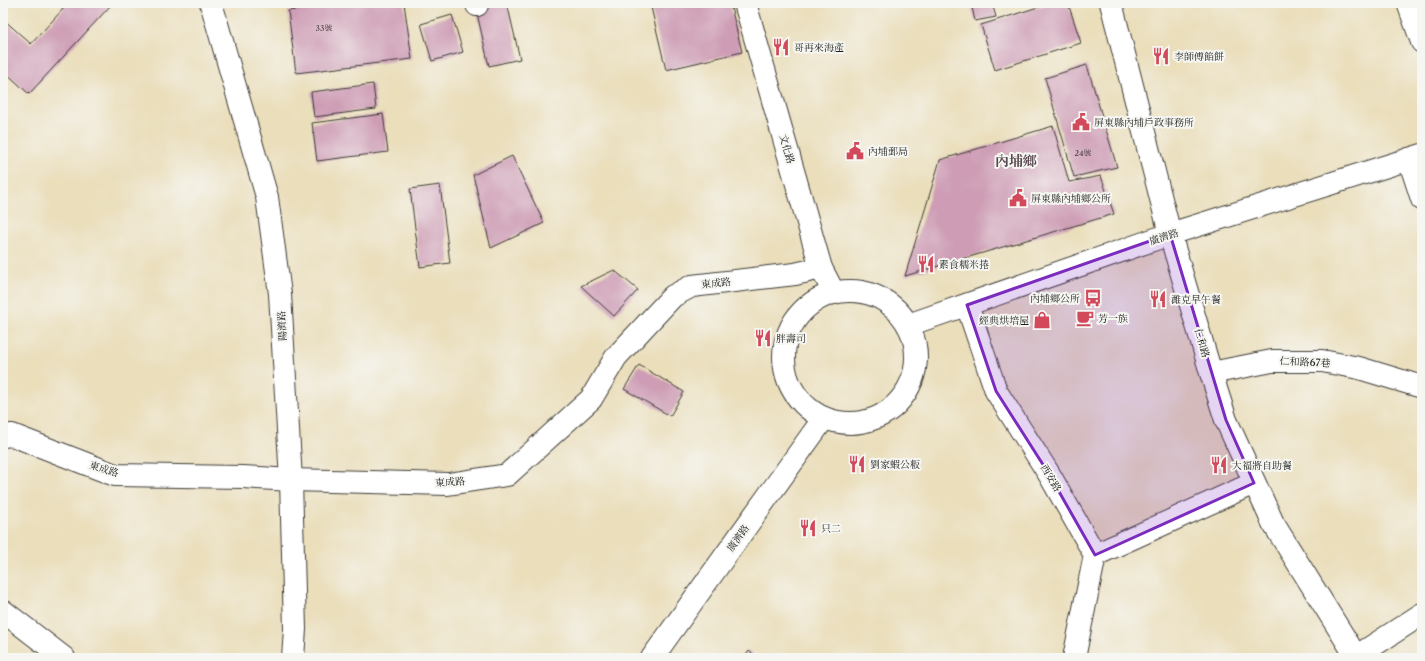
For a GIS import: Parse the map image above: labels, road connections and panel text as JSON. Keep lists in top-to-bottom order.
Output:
{
  "streets": {
    "street": [
      "文化路",
      "廣濟路",
      "東成路",
      "陽濟路",
      "仁和路",
      "仁和路67巷",
      "西安路"
    ]
  },
  "crossings": [
    ["文化路", "廣濟路"],
    ["文化路", "東成路"],
    ["廣濟路", "仁和路"],
    ["廣濟路", "西安路"],
    ["東成路", "陽濟路"],
    ["仁和路", "仁和路67巷"]
  ],
  "districts": ["內埔鄉"],
  "places": {
    "restaurant": [
      "哥再來海產",
      "李師傅餡餅",
      "素食糯米捲",
      "濰克早午餐",
      "胖壽司",
      "劉家蝦公粄",
      "大福將自助餐",
      "只二"
    ],
    "public building": ["屏東縣內埔戶政事務所", "內埔郵局", "屏東縣內埔鄉公所"],
    "bus stop": ["內埔鄉公所"],
    "cafe": ["芳一族"],
    "shop": ["經典烘培屋"]
  },
  "house_numbers": ["33號", "24號"]
}
